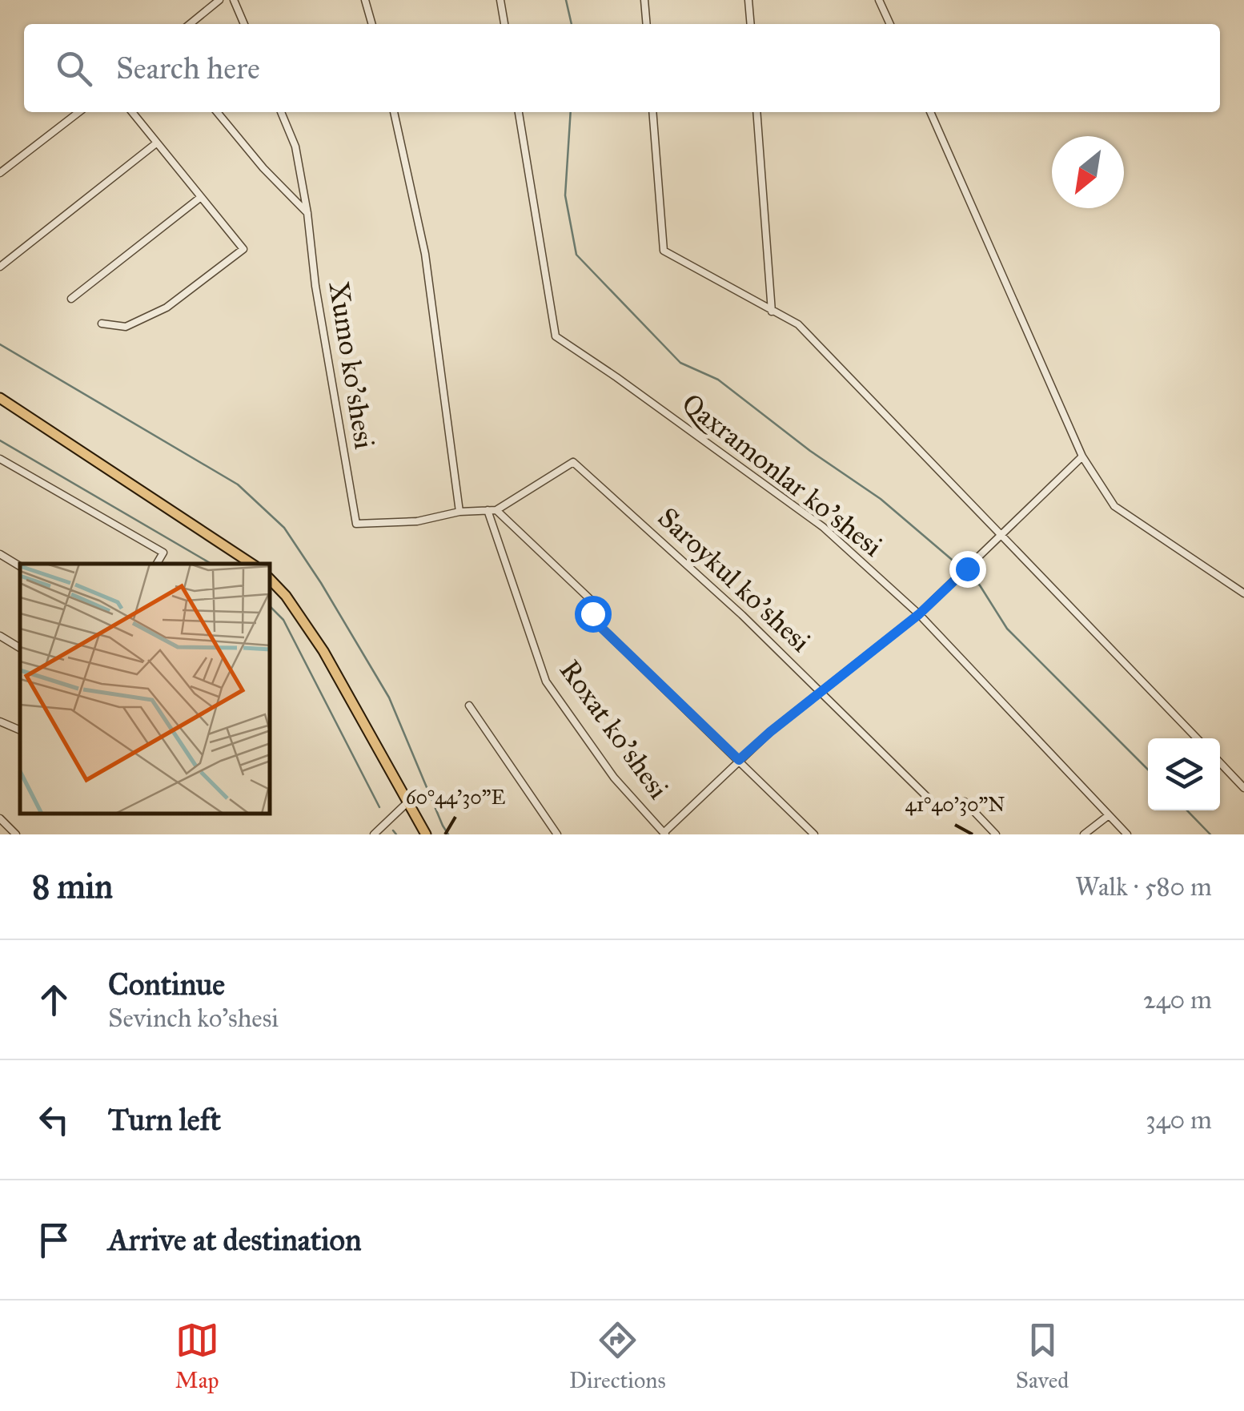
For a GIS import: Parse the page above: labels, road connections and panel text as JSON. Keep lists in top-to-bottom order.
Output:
{
  "streets": {
    "street": [
      "Xumo ko'shesi",
      "Qaxramonlar ko'shesi",
      "Saroykul ko'shesi",
      "Roxat ko'shesi"
    ]
  },
  "north": "bottom left",
  "page": {
    "search": "Search here",
    "heading": ["8 min", "Walk · 580 m"],
    "list": [
      ["Continue", "Sevinch ko'shesi", "240 m"],
      ["Turn left", "340 m"],
      "Arrive at destination"
    ],
    "nav": ["Map", "Directions", "Saved"]
  },
  "coordinates": ["60°44'30\"E", "41°40'30\"N"]
}
